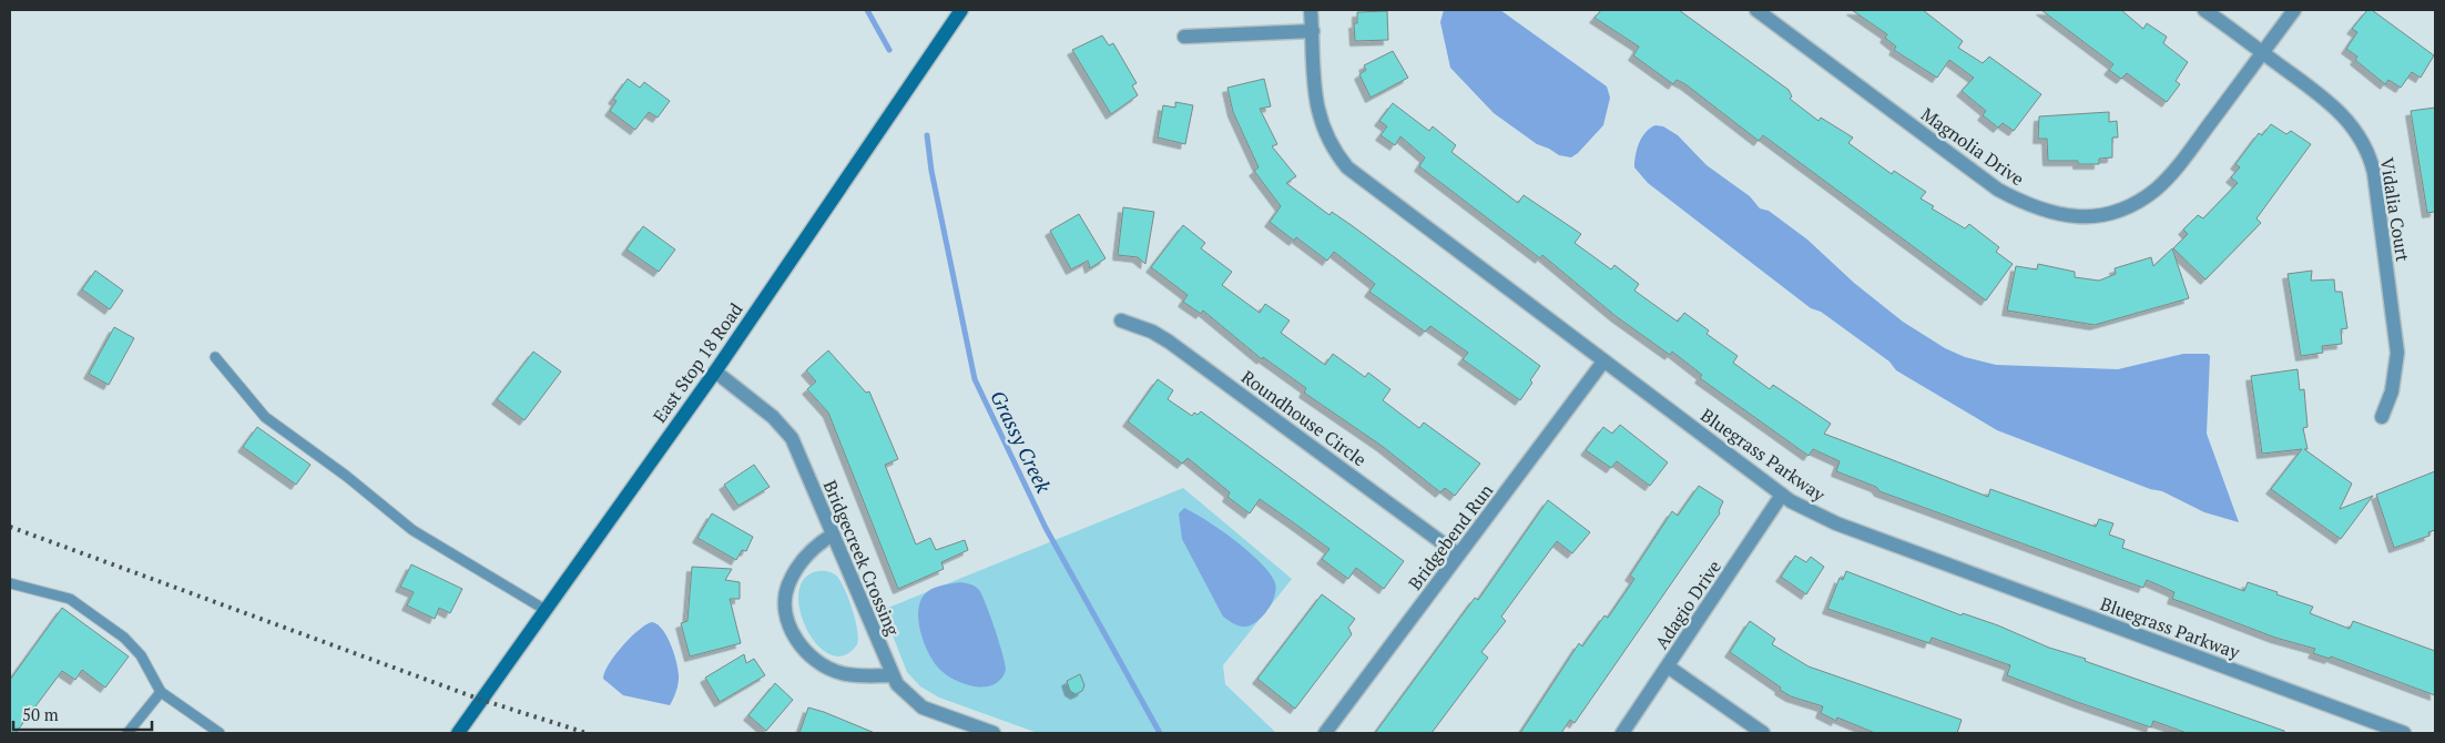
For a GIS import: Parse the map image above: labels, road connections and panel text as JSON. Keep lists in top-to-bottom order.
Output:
{
  "streets": {
    "street": [
      "Magnolia Drive",
      "Vidalia Court",
      "East Stop 18 Road",
      "Roundhouse Circle",
      "Bluegrass Parkway",
      "Bridgebend Run",
      "Bridgecreek Crossing",
      "Adagio Drive"
    ]
  },
  "crossings": [
    ["Magnolia Drive", "Vidalia Court"],
    ["East Stop 18 Road", "Bridgecreek Crossing"],
    ["Roundhouse Circle", "Bridgebend Run"],
    ["Bluegrass Parkway", "Bridgebend Run"],
    ["Bluegrass Parkway", "Adagio Drive"]
  ],
  "water": ["Grassy Creek"],
  "scale_bar": "50 m"
}
